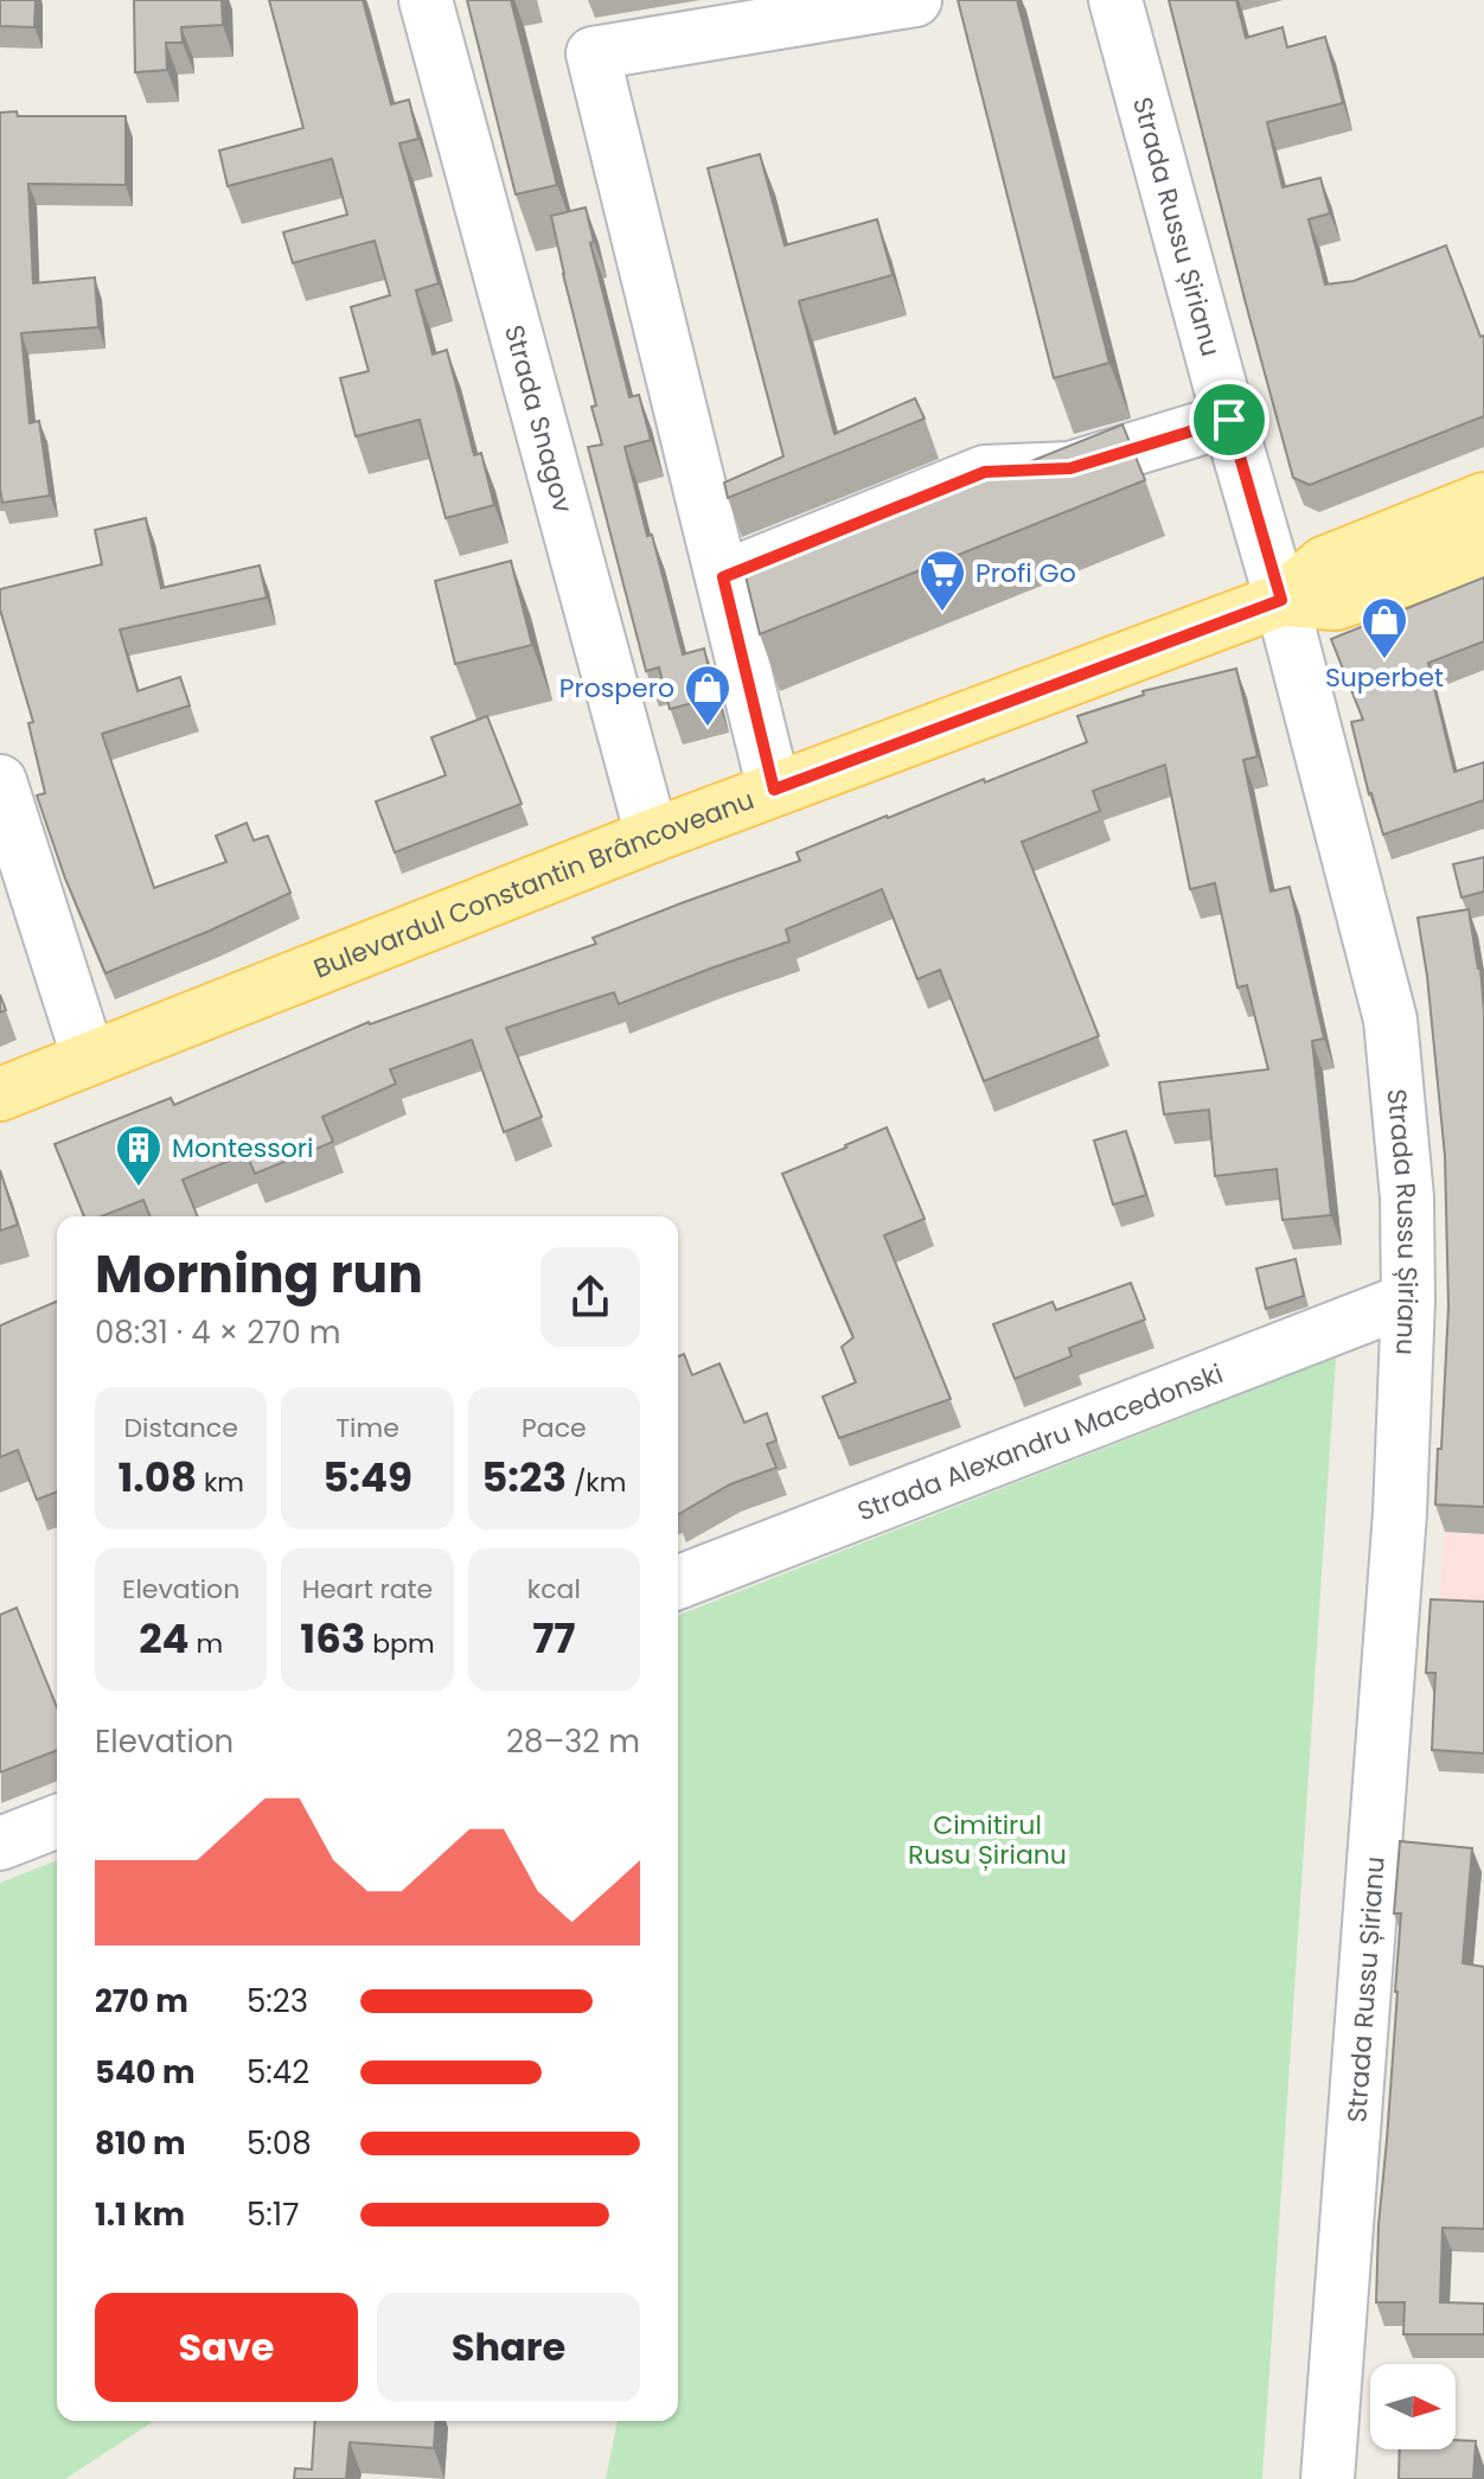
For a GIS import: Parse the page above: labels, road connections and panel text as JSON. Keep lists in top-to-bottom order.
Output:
{
  "streets": {
    "main road": ["Bulevardul Constantin Brâncoveanu"],
    "street": ["Strada Russu Șirianu", "Strada Snagov", "Strada Alexandru Macedonski"]
  },
  "crossings": [
    ["Strada Russu Șirianu", "Bulevardul Constantin Brâncoveanu"],
    ["Strada Russu Șirianu", "Strada Alexandru Macedonski"],
    ["Strada Snagov", "Bulevardul Constantin Brâncoveanu"]
  ],
  "parks": ["Cimitirul Rusu Șirianu"],
  "places": {
    "supermarket": ["Profi Go"],
    "shop": ["Superbet", "Prospero"],
    "building": ["Montessori"]
  },
  "north": "right",
  "page": {
    "heading": ["Morning run", "08:31 · 4 × 270 m"],
    "stats": [
      ["Distance", "1.08 km"],
      ["Time", "5:49"],
      ["Pace", "5:23 /km"],
      ["Elevation", "24 m"],
      ["Heart rate", "163 bpm"],
      ["kcal", "77"]
    ],
    "chart": ["Elevation", "28–32 m"],
    "list": [
      {
        "name": "270 m",
        "note": "5:23"
      },
      {
        "name": "540 m",
        "note": "5:42"
      },
      {
        "name": "810 m",
        "note": "5:08"
      },
      {
        "name": "1.1 km",
        "note": "5:17"
      }
    ],
    "buttons": ["Save", "Share"]
  }
}
